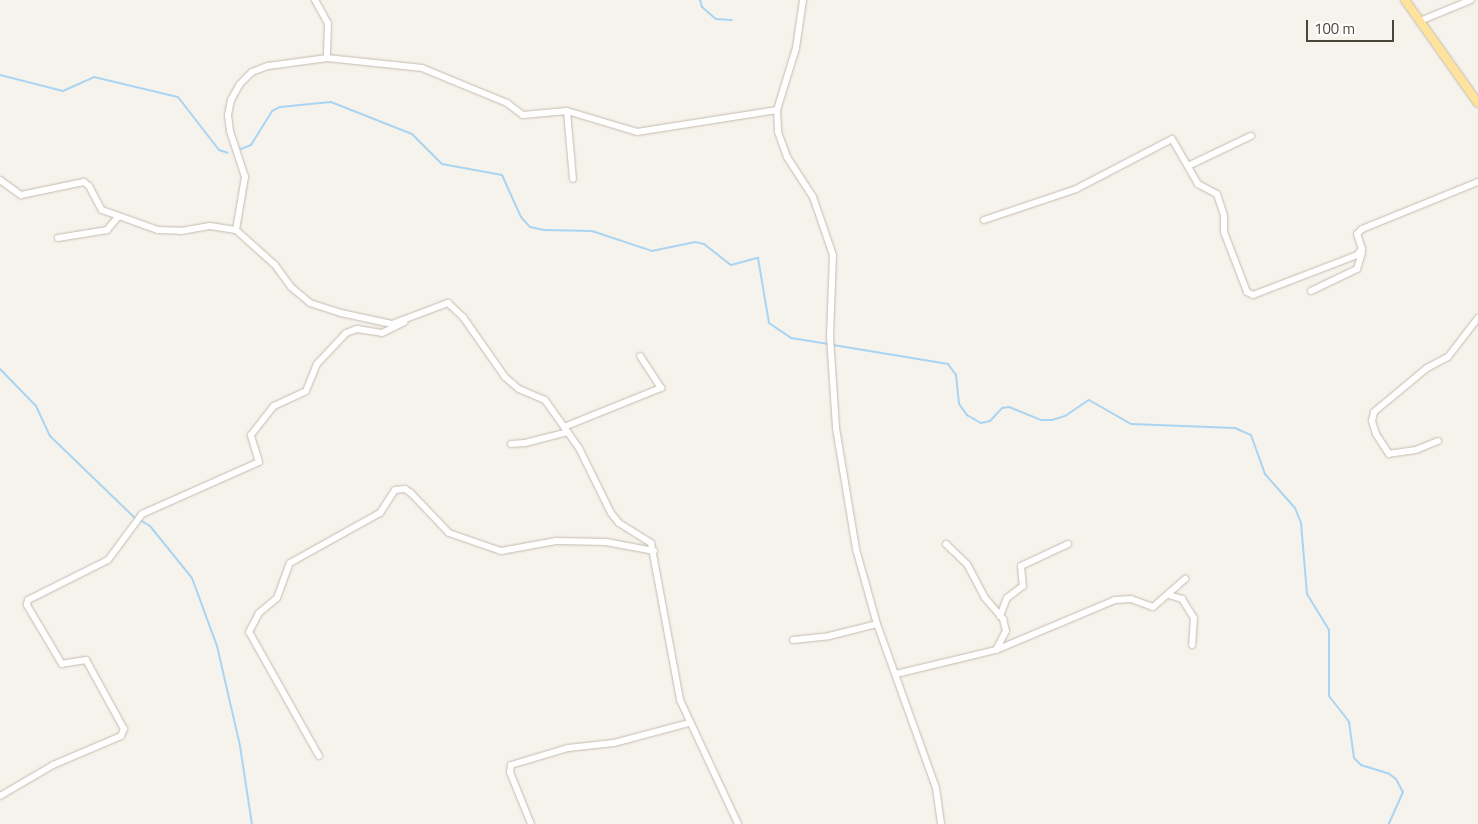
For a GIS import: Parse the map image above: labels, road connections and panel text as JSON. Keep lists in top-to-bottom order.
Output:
{
  "scale_bar": "100 m"
}
